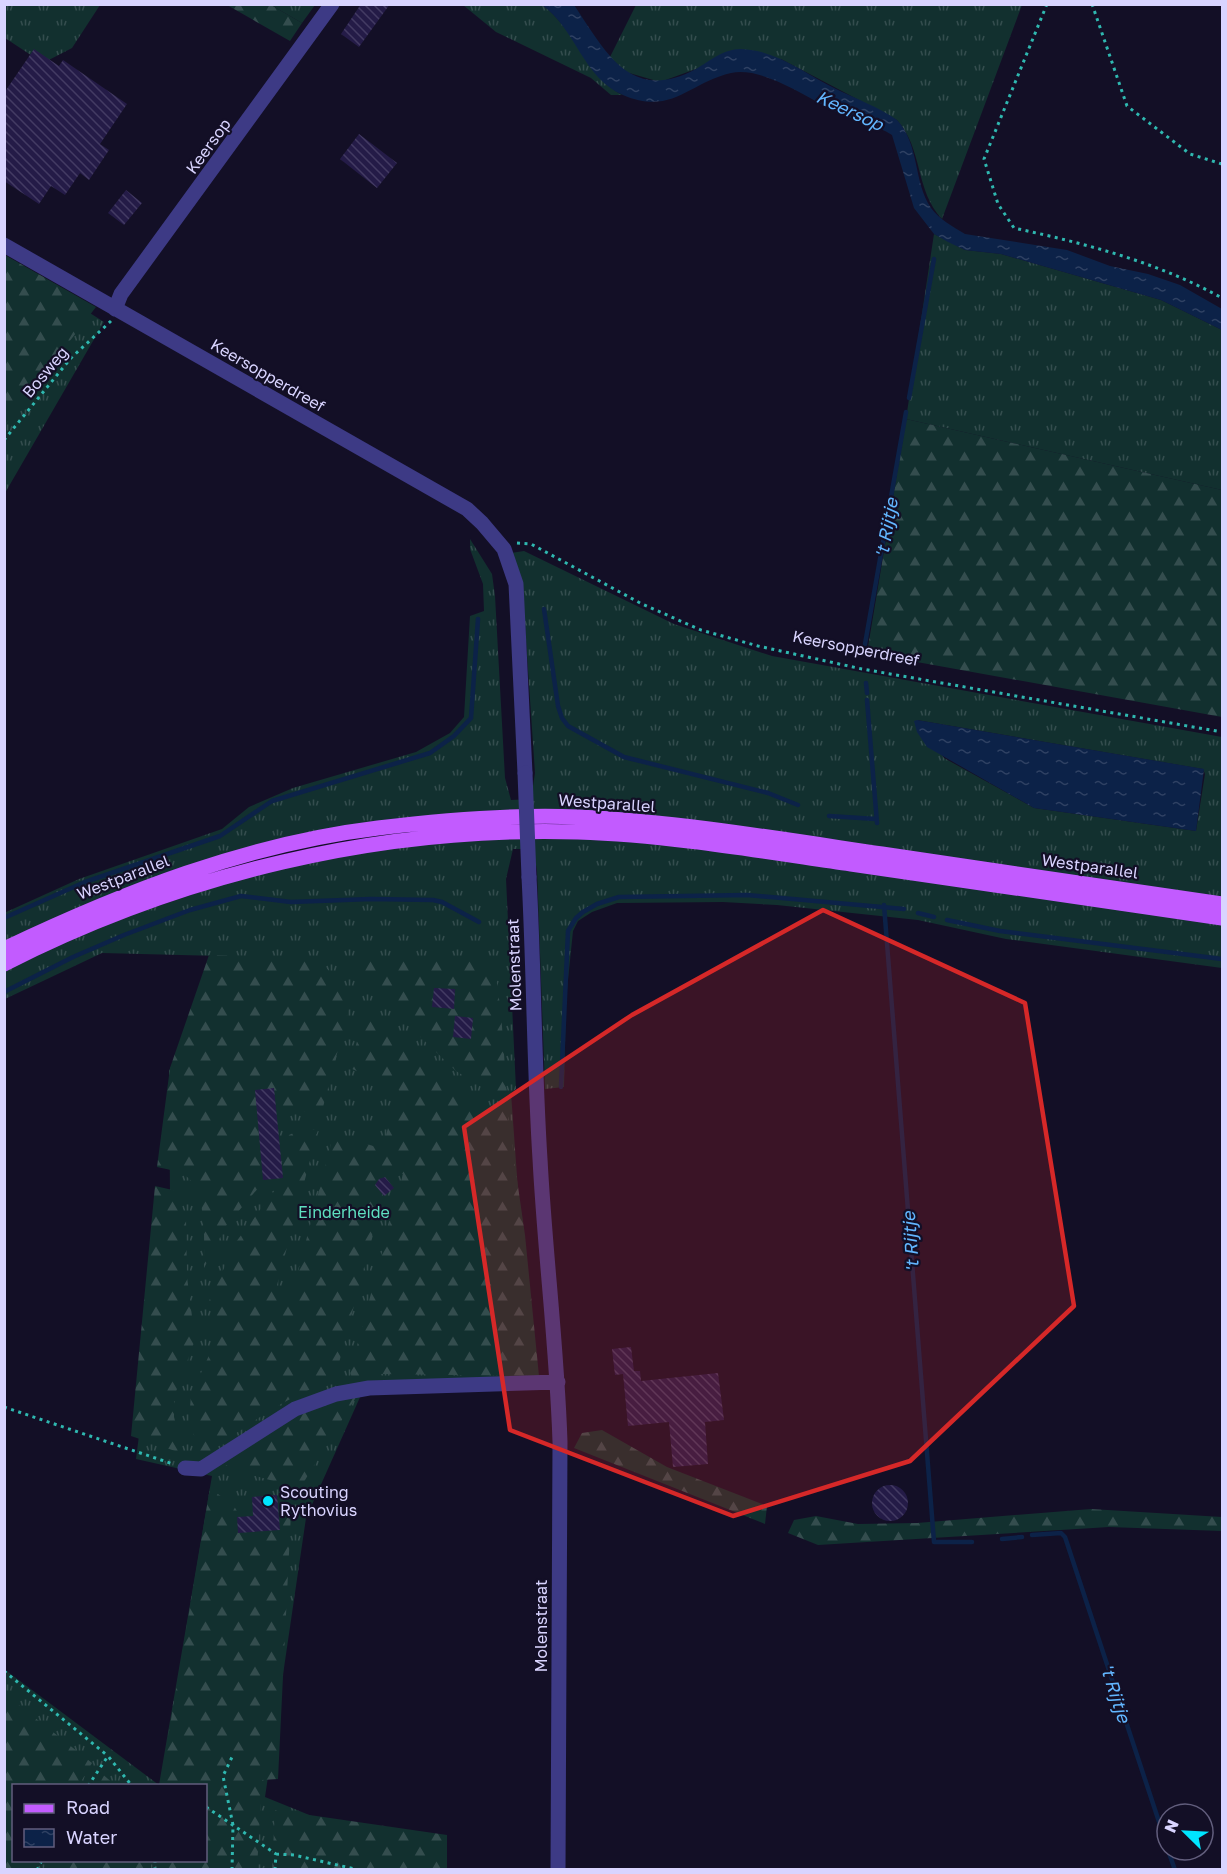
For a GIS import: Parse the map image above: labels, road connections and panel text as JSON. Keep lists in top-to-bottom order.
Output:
{
  "streets": {
    "main road": ["Westparallel"],
    "street": ["Keersop", "Keersopperdreef", "Molenstraat"],
    "path": ["Bosweg"]
  },
  "crossings": [
    ["Keersop", "Keersopperdreef"],
    ["Keersopperdreef", "Molenstraat"]
  ],
  "water": ["Keersop", "'t Rijtje"],
  "parks": ["Einderheide"],
  "places": ["Scouting Rythovius"],
  "legend": ["Road", "Water"],
  "north": "top left"
}
